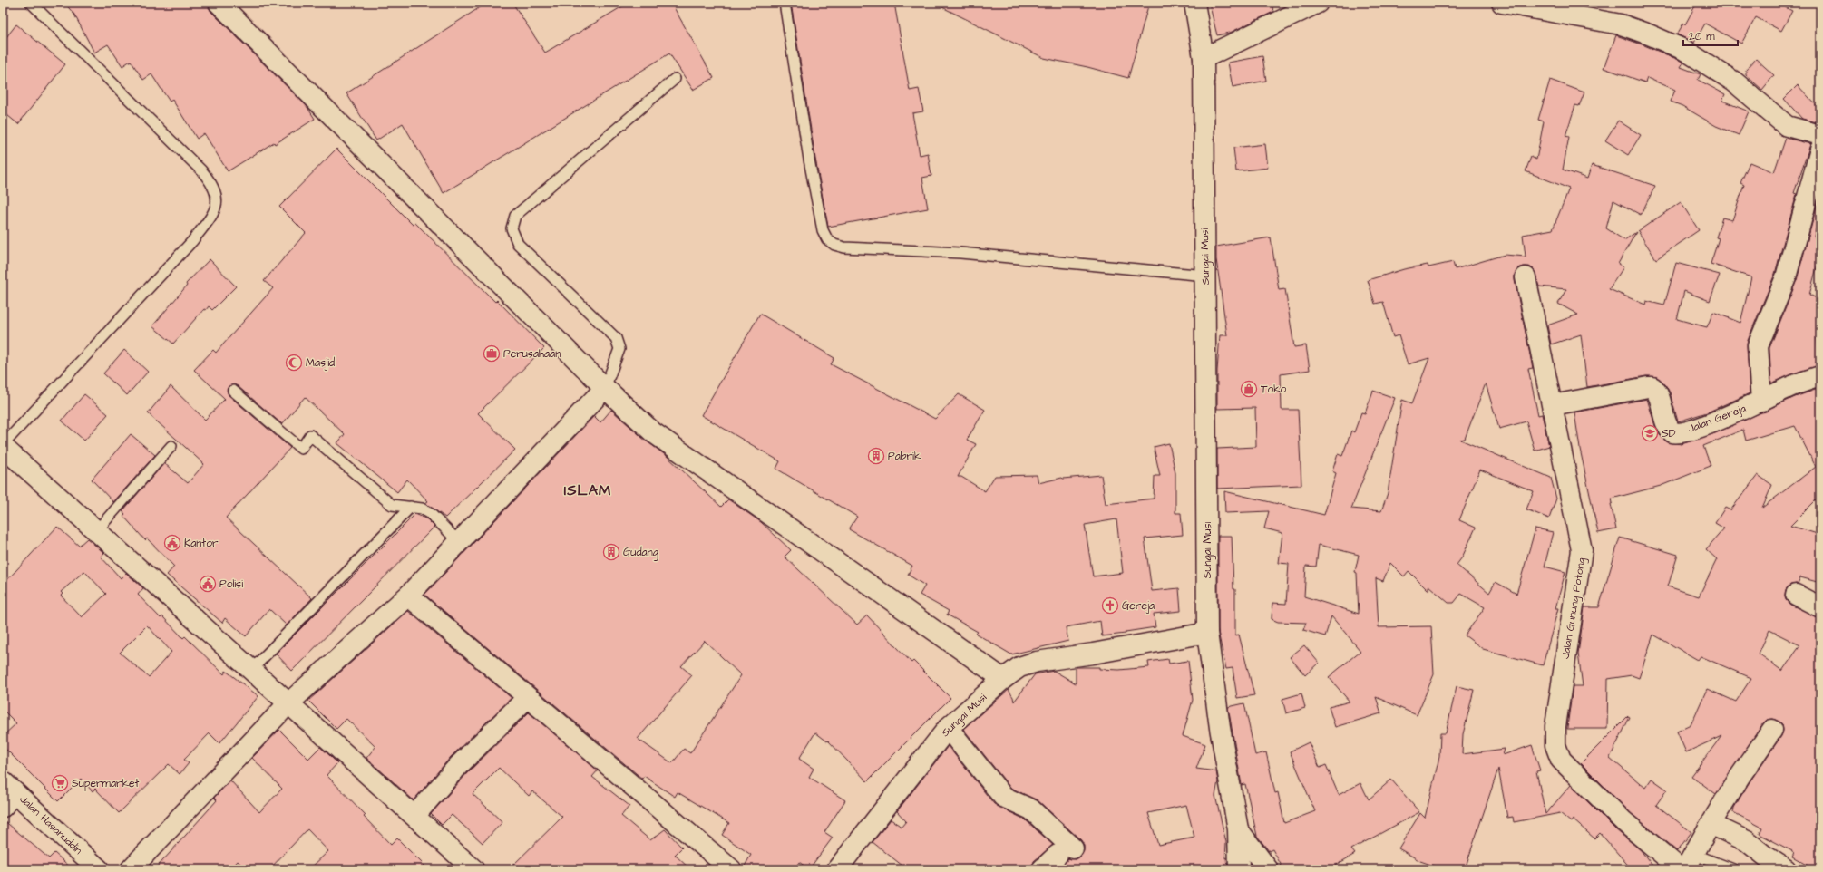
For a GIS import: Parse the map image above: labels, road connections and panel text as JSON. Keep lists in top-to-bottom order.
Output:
{
  "streets": {
    "main road": [
      "Sungai Musi",
      "Jalan Gereja",
      "Jalan Gunung Potong",
      "Jalan Hasanuddin"
    ]
  },
  "crossings": [
    ["Jalan Gereja", "Jalan Gunung Potong"]
  ],
  "districts": ["ISLAM"],
  "places": {
    "office": ["Perusahaan"],
    "mosque": ["Masjid"],
    "shop": ["Toko"],
    "school or university": ["SD"],
    "building": ["Pabrik", "Gudang"],
    "public building": ["Kantor", "Polisi"],
    "church": ["Gereja"],
    "supermarket": ["Supermarket"]
  },
  "scale_bar": "20 m"
}
